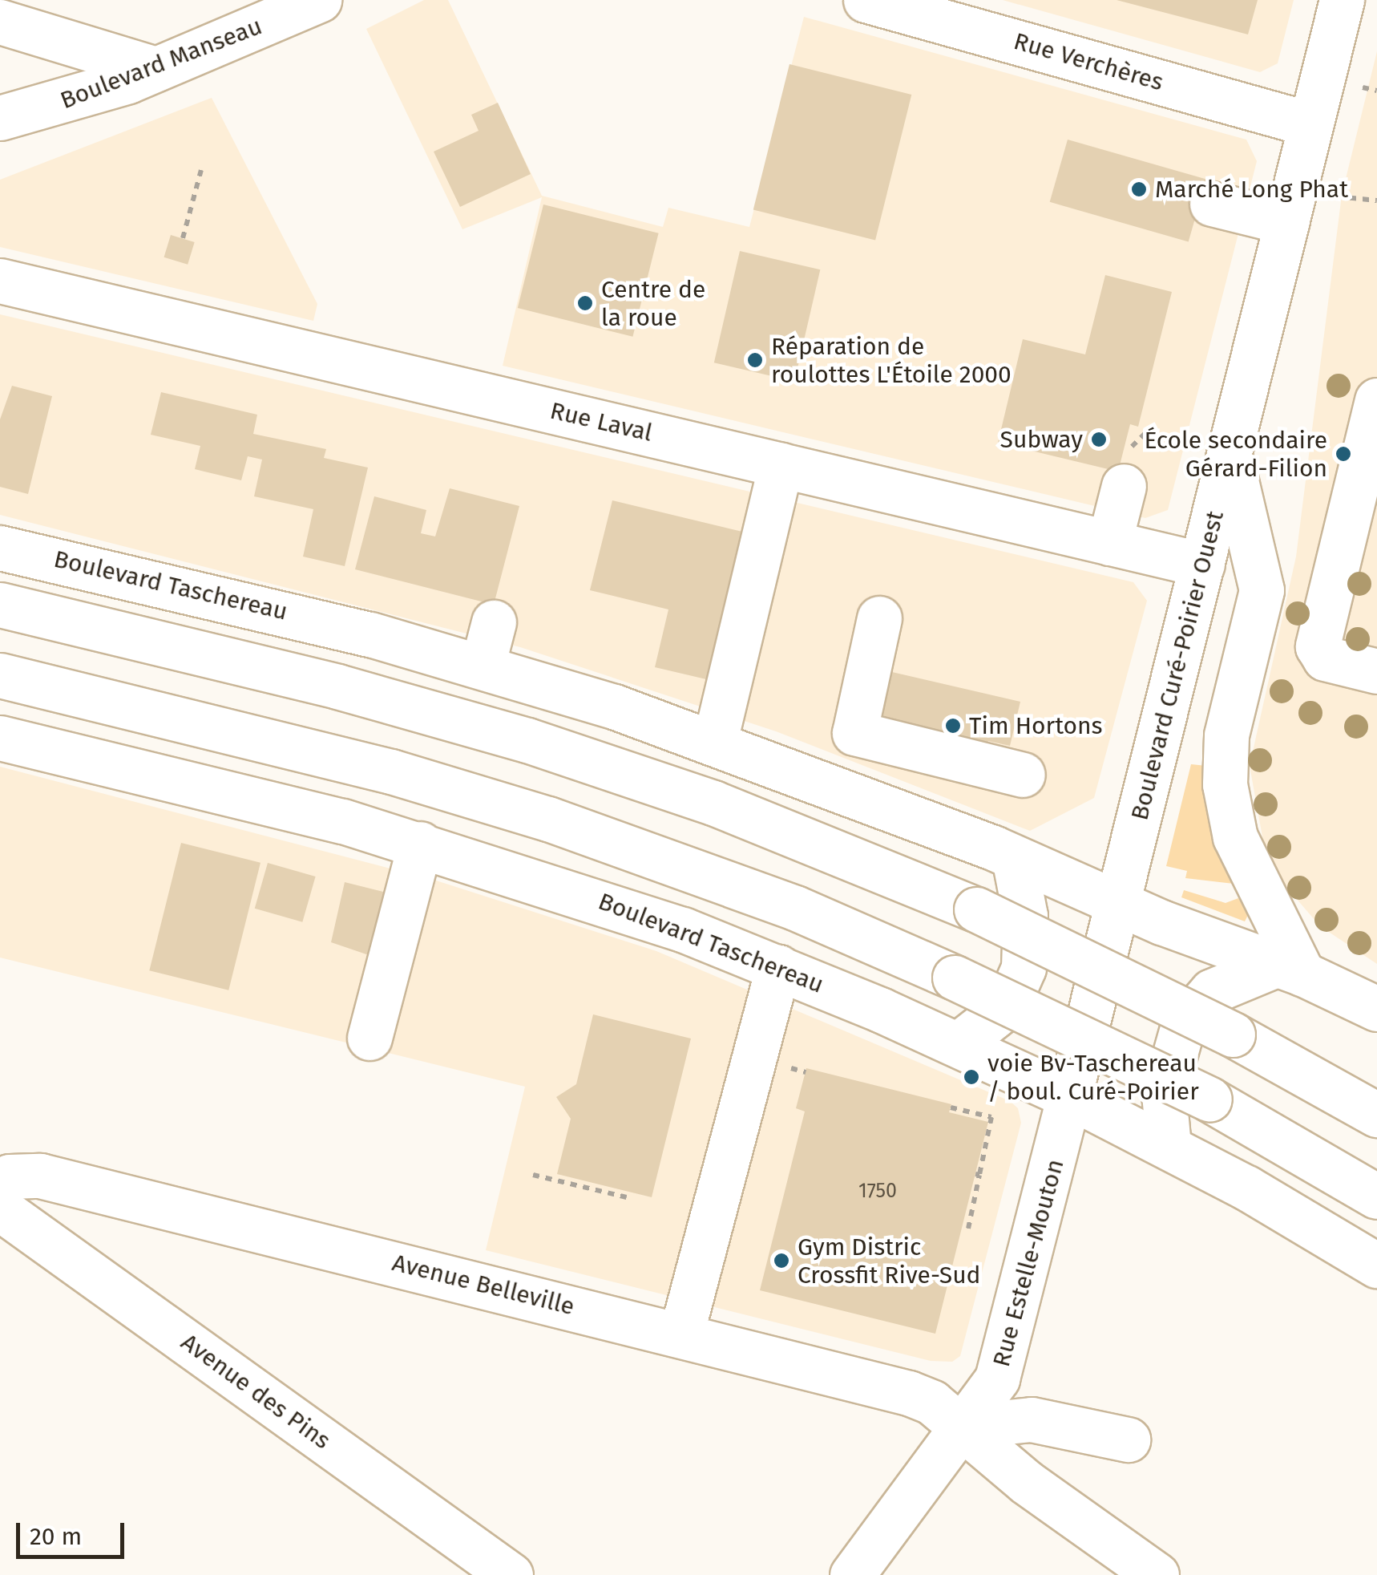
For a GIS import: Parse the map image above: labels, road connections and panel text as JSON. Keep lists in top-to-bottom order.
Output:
{
  "streets": {
    "main road": [
      "Rue Verchères",
      "Boulevard Manseau",
      "Rue Laval",
      "Boulevard Taschereau",
      "Boulevard Curé-Poirier Ouest",
      "Rue Estelle-Mouton",
      "Avenue Belleville",
      "Avenue des Pins"
    ]
  },
  "crossings": [
    ["Rue Verchères", "Boulevard Curé-Poirier Ouest"],
    ["Rue Laval", "Boulevard Curé-Poirier Ouest"],
    ["Boulevard Taschereau", "Boulevard Curé-Poirier Ouest"],
    ["Boulevard Taschereau", "Rue Estelle-Mouton"],
    ["Boulevard Curé-Poirier Ouest", "Rue Estelle-Mouton"],
    ["Rue Estelle-Mouton", "Avenue Belleville"]
  ],
  "places": [
    "Marché Long Phat",
    "Centre de la roue",
    "Réparation de roulottes L'Étoile 2000",
    "Subway",
    "École secondaire Gérard-Filion",
    "Tim Hortons",
    "voie Bv-Taschereau / boul. Curé-Poirier",
    "Gym Distric Crossfit Rive-Sud"
  ],
  "house_numbers": ["1750"],
  "scale_bar": "20 m"
}
